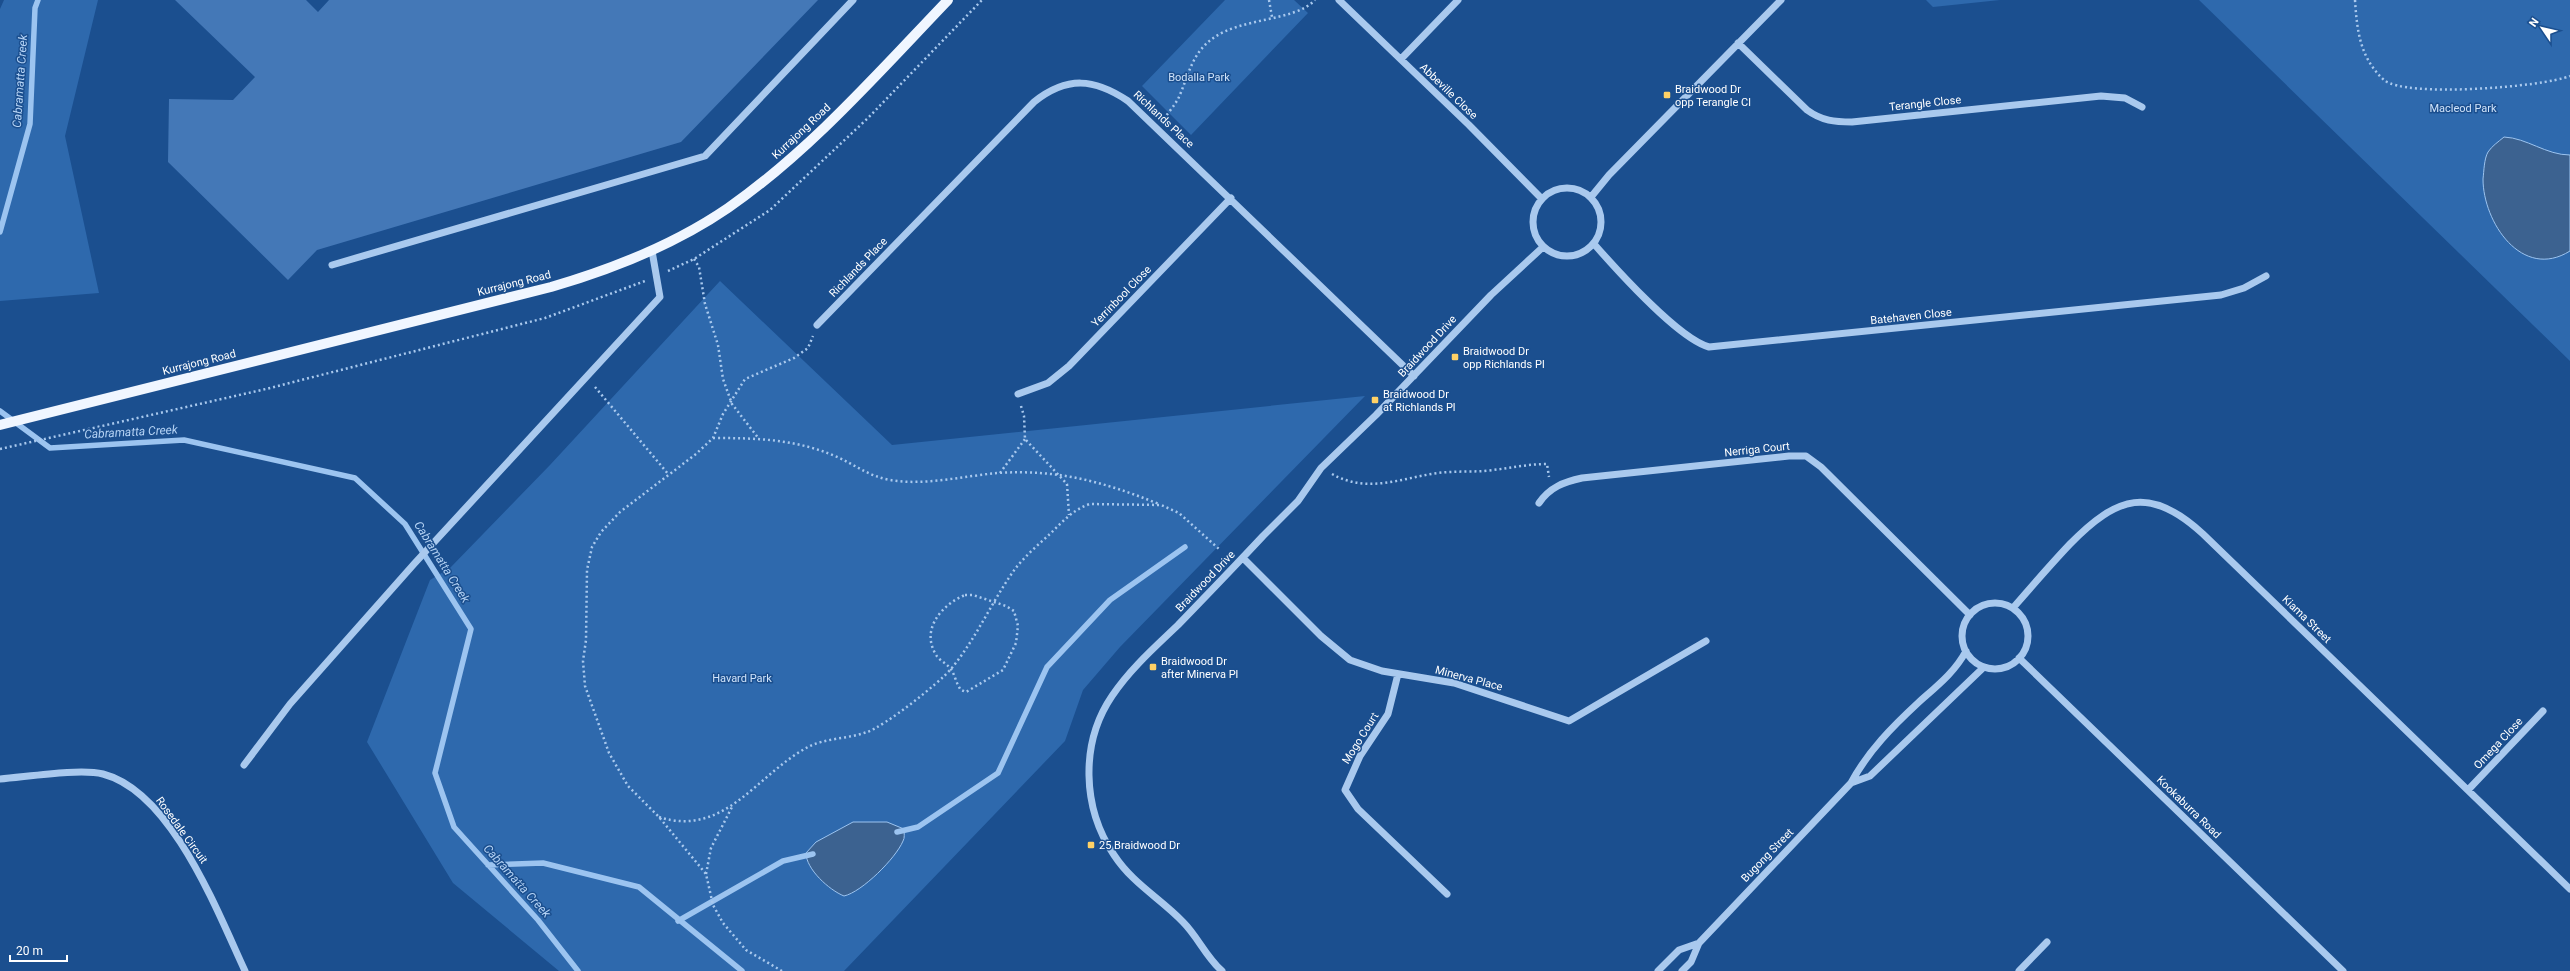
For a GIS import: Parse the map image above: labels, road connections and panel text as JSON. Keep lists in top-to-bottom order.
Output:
{
  "streets": {
    "main road": ["Kurrajong Road"],
    "street": [
      "Abbeville Close",
      "Terangle Close",
      "Richlands Place",
      "Yerrinbool Close",
      "Batehaven Close",
      "Braidwood Drive",
      "Nerriga Court",
      "Kiama Street",
      "Minerva Place",
      "Mogo Court",
      "Omega Close",
      "Kookaburra Road",
      "Rosedale Circuit",
      "Bugong Street"
    ]
  },
  "crossings": [
    ["Abbeville Close", "Batehaven Close"],
    ["Abbeville Close", "Braidwood Drive"],
    ["Richlands Place", "Yerrinbool Close"],
    ["Richlands Place", "Braidwood Drive"],
    ["Batehaven Close", "Braidwood Drive"],
    ["Braidwood Drive", "Minerva Place"],
    ["Nerriga Court", "Kiama Street"],
    ["Nerriga Court", "Kookaburra Road"],
    ["Nerriga Court", "Bugong Street"],
    ["Kiama Street", "Omega Close"],
    ["Kiama Street", "Kookaburra Road"],
    ["Kiama Street", "Bugong Street"],
    ["Minerva Place", "Mogo Court"],
    ["Kookaburra Road", "Bugong Street"]
  ],
  "water": ["Cabramatta Creek"],
  "parks": ["Bodalla Park", "Macleod Park", "Havard Park"],
  "places": {
    "transit": [
      "Braidwood Dr opp Terangle Cl",
      "Braidwood Dr opp Richlands Pl",
      "Braidwood Dr at Richlands Pl",
      "Braidwood Dr after Minerva Pl",
      "25 Braidwood Dr"
    ]
  },
  "scale_bar": "20 m",
  "north": "top left"
}
